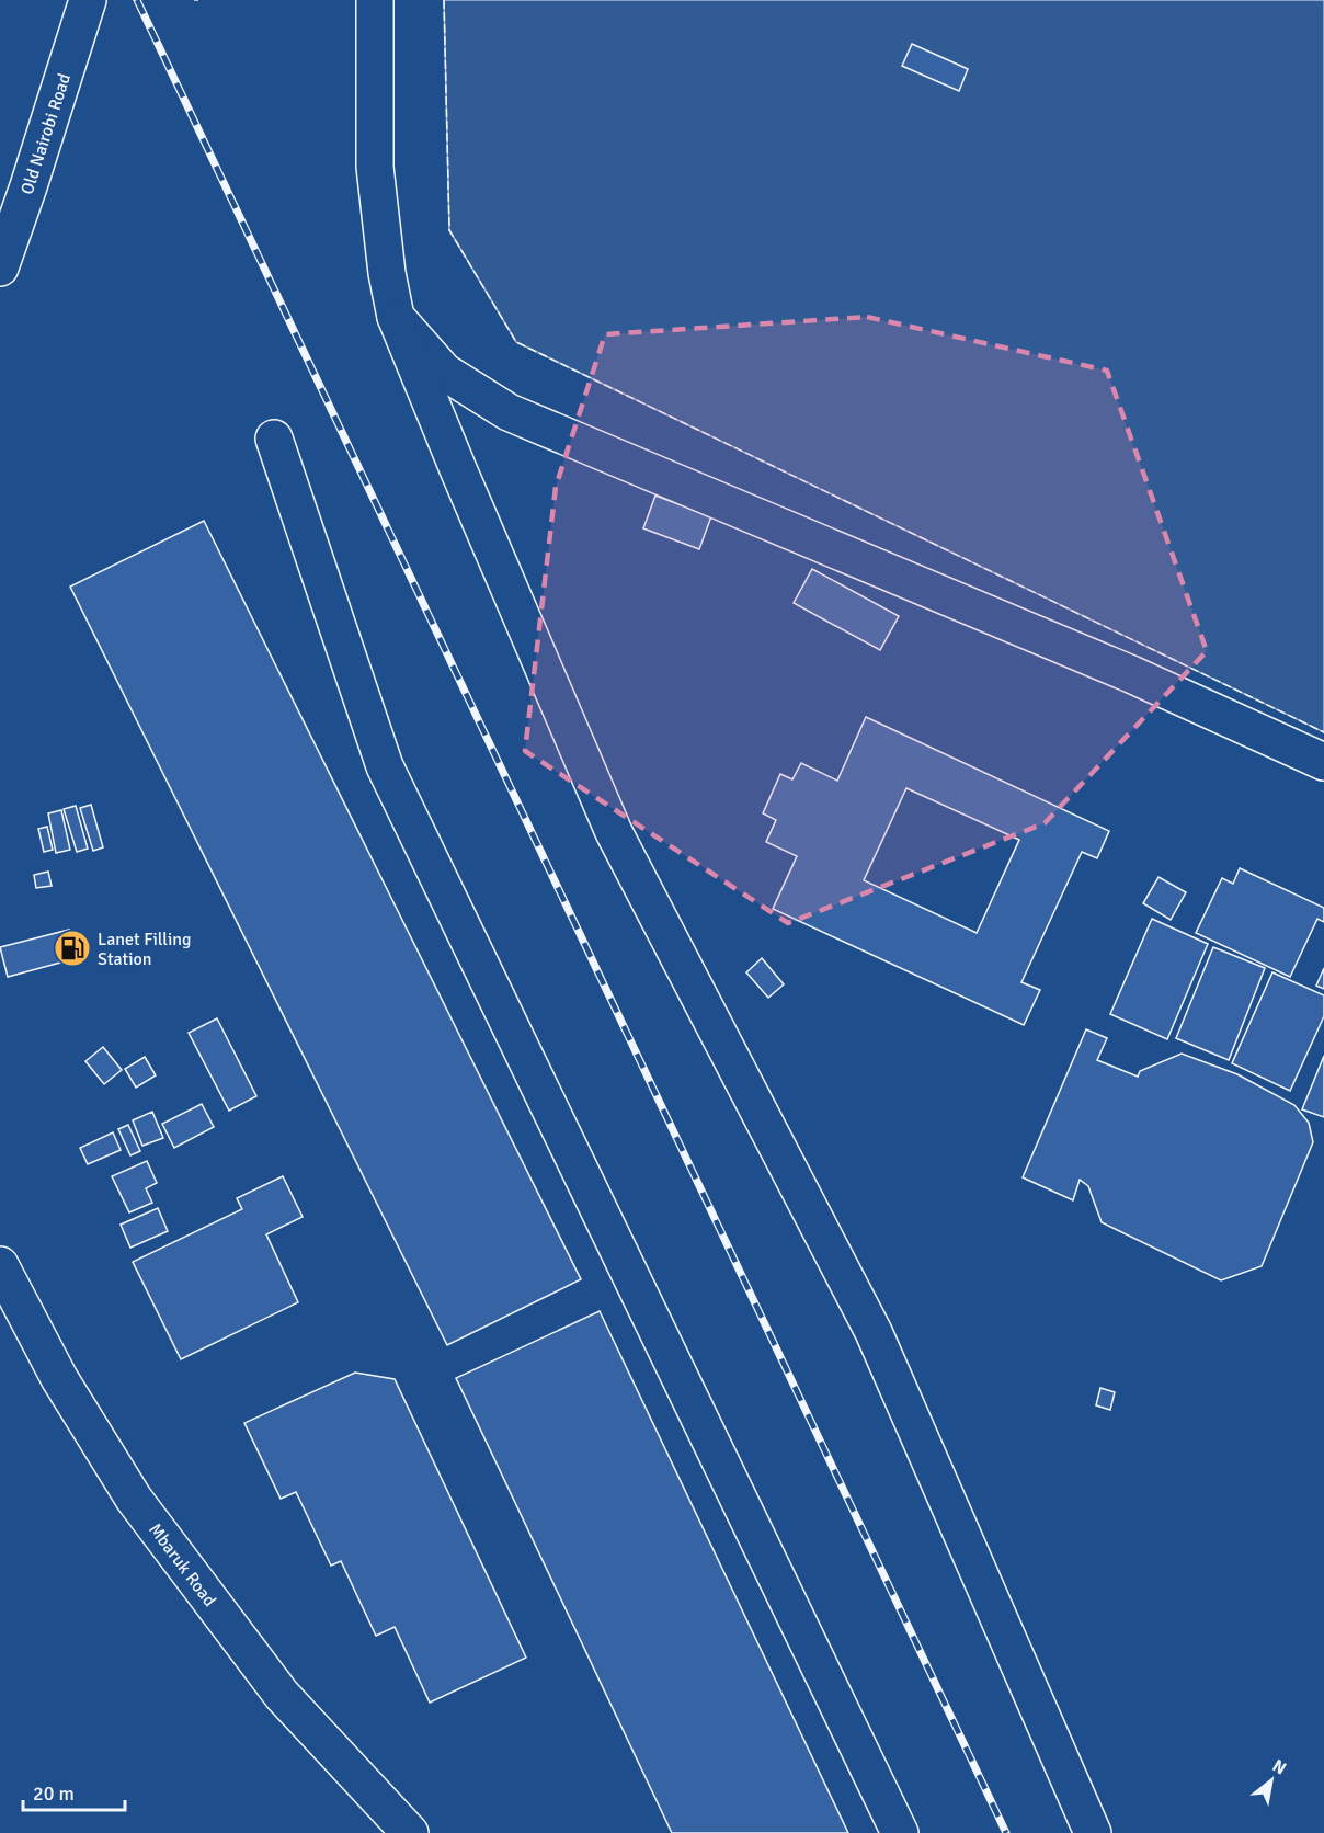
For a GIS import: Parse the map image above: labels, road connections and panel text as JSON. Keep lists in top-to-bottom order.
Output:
{
  "streets": {
    "main road": ["Old Nairobi Road", "Mbaruk Road"]
  },
  "places": {
    "fuel station": ["Lanet Filling Station"]
  },
  "scale_bar": "20 m",
  "north": "top right"
}
